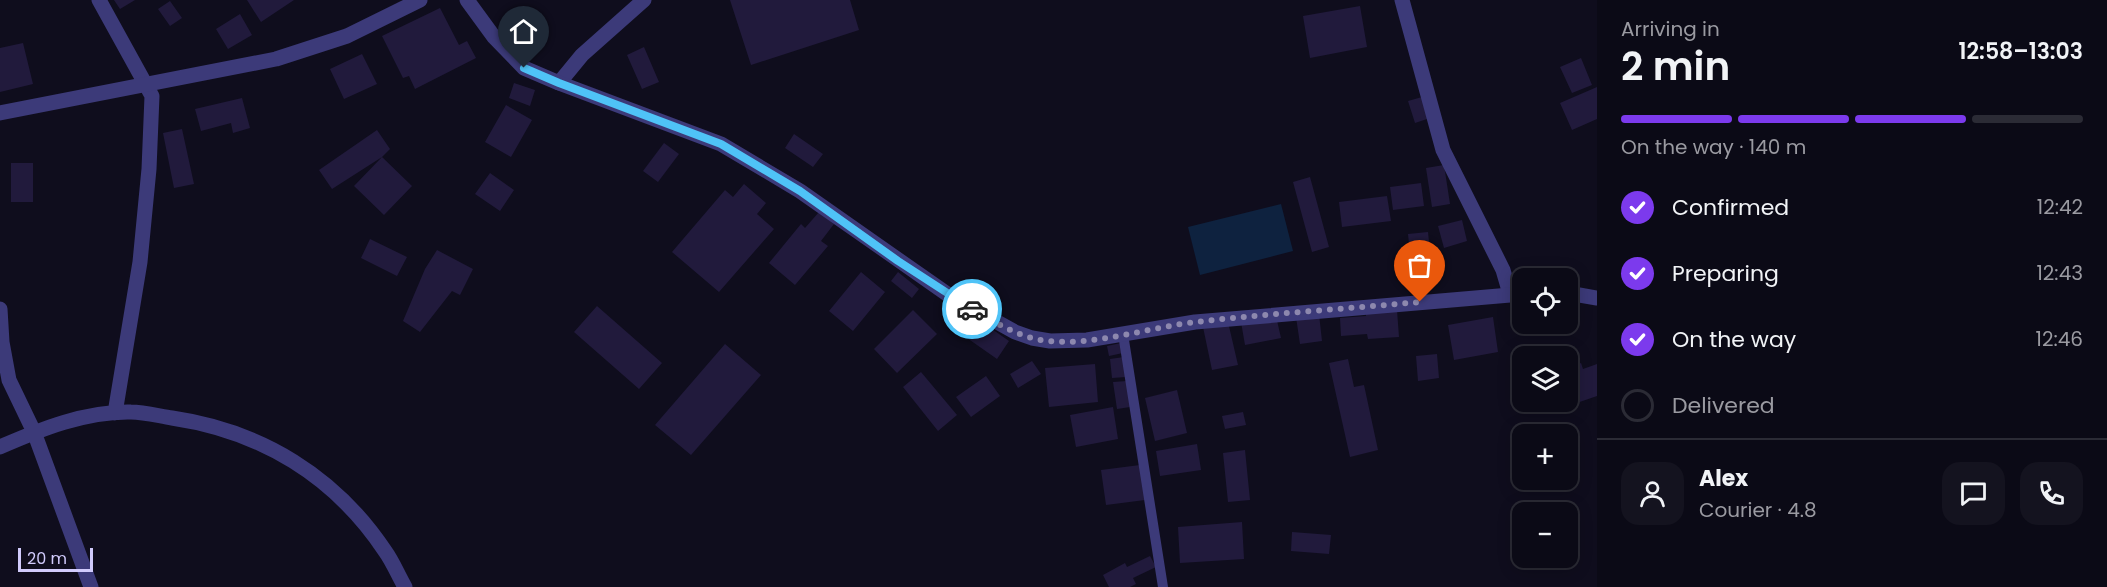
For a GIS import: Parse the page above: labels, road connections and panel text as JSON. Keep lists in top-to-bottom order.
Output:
{
  "scale_bar": "20 m",
  "page": {
    "heading": ["2 min", "Arriving in", "12:58–13:03"],
    "panel": ["Alex", "Courier · 4.8"],
    "bar": "On the way · 140 m",
    "list": [
      ["Confirmed", "12:42"],
      ["Preparing", "12:43"],
      ["On the way", "12:46"],
      "Delivered"
    ],
    "map_buttons": ["+", "−"],
    "scale": "20 m"
  }
}
